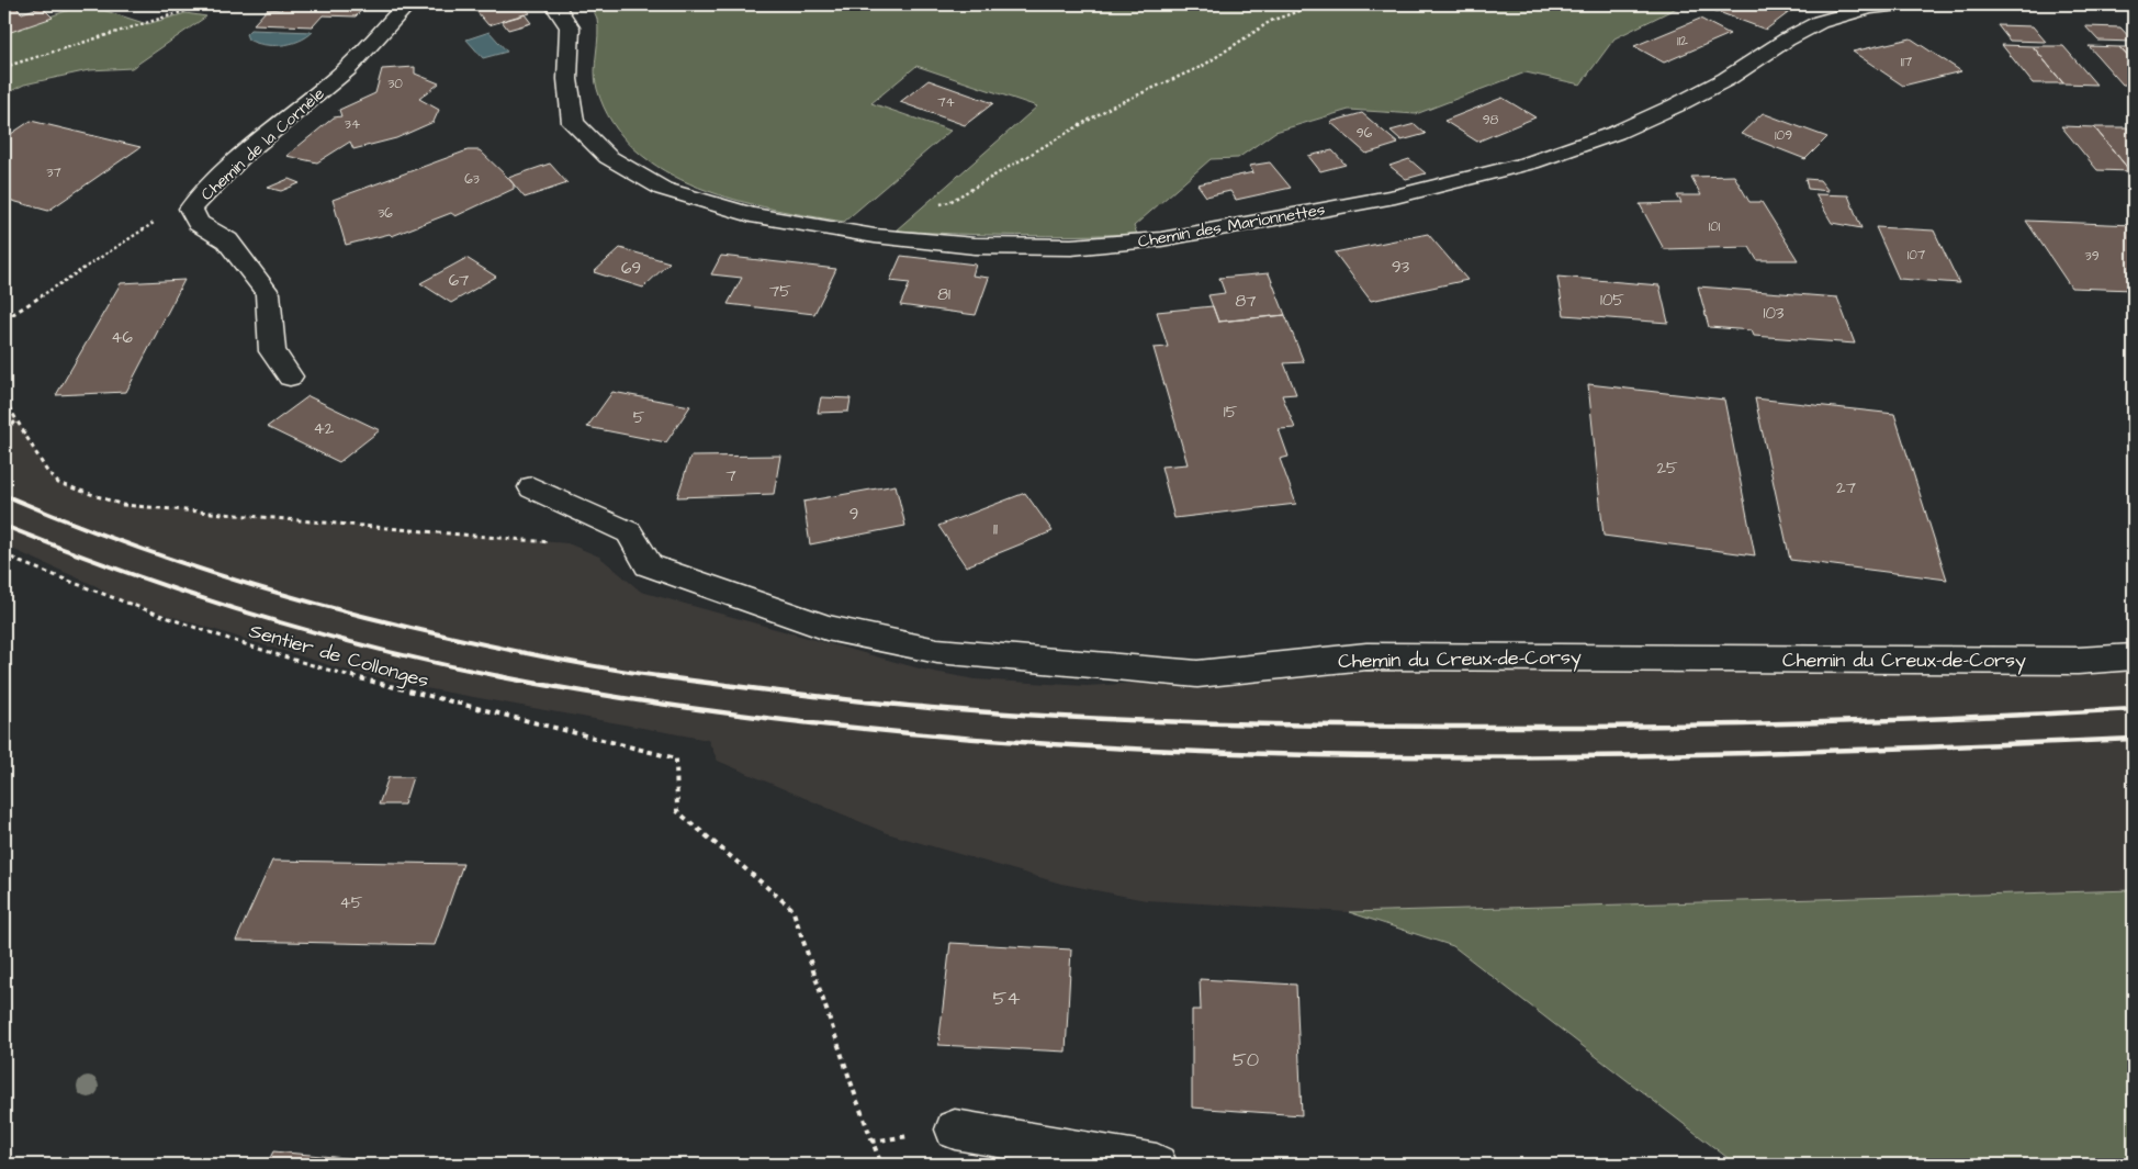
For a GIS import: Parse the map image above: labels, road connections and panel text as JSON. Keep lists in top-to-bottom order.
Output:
{
  "streets": {
    "street": ["Chemin de la Cornèle", "Chemin des Marionnettes", "Chemin du Creux-de-Corsy"],
    "path": ["Sentier de Collonges"]
  },
  "house_numbers": [
    "112",
    "117",
    "30",
    "74",
    "98",
    "34",
    "96",
    "109",
    "37",
    "63",
    "36",
    "101",
    "107",
    "39",
    "93",
    "69",
    "67",
    "75",
    "81",
    "105",
    "87",
    "103",
    "46",
    "15",
    "5",
    "42",
    "25",
    "7",
    "27",
    "9",
    "11",
    "45",
    "54",
    "50"
  ]
}
